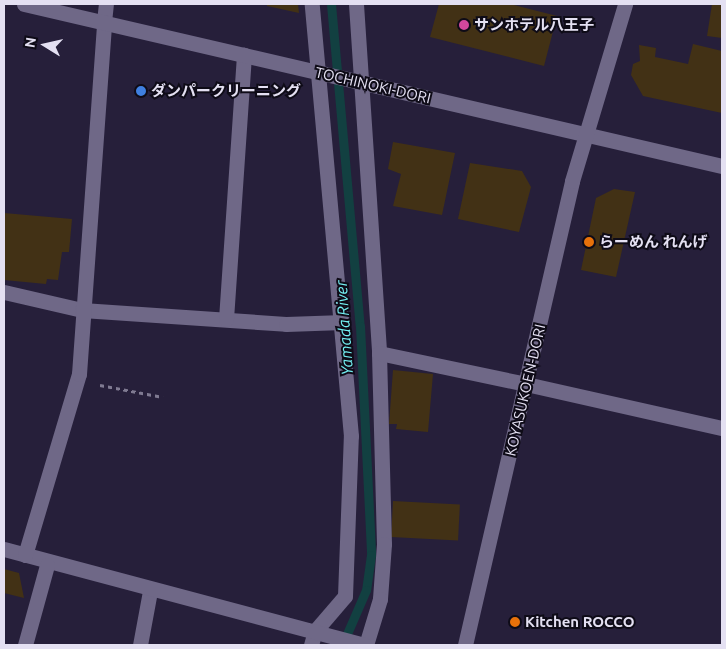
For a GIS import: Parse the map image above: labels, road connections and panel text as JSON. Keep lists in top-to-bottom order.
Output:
{
  "streets": {
    "street": ["TOCHINOKI-DORI", "KOYASUKOEN-DORI"]
  },
  "crossings": [
    ["TOCHINOKI-DORI", "KOYASUKOEN-DORI"]
  ],
  "water": ["Yamada River"],
  "places": [
    "サンホテル八王子",
    "ダンパークリーニング",
    "らーめん れんげ",
    "Kitchen ROCCO"
  ],
  "north": "left"
}
